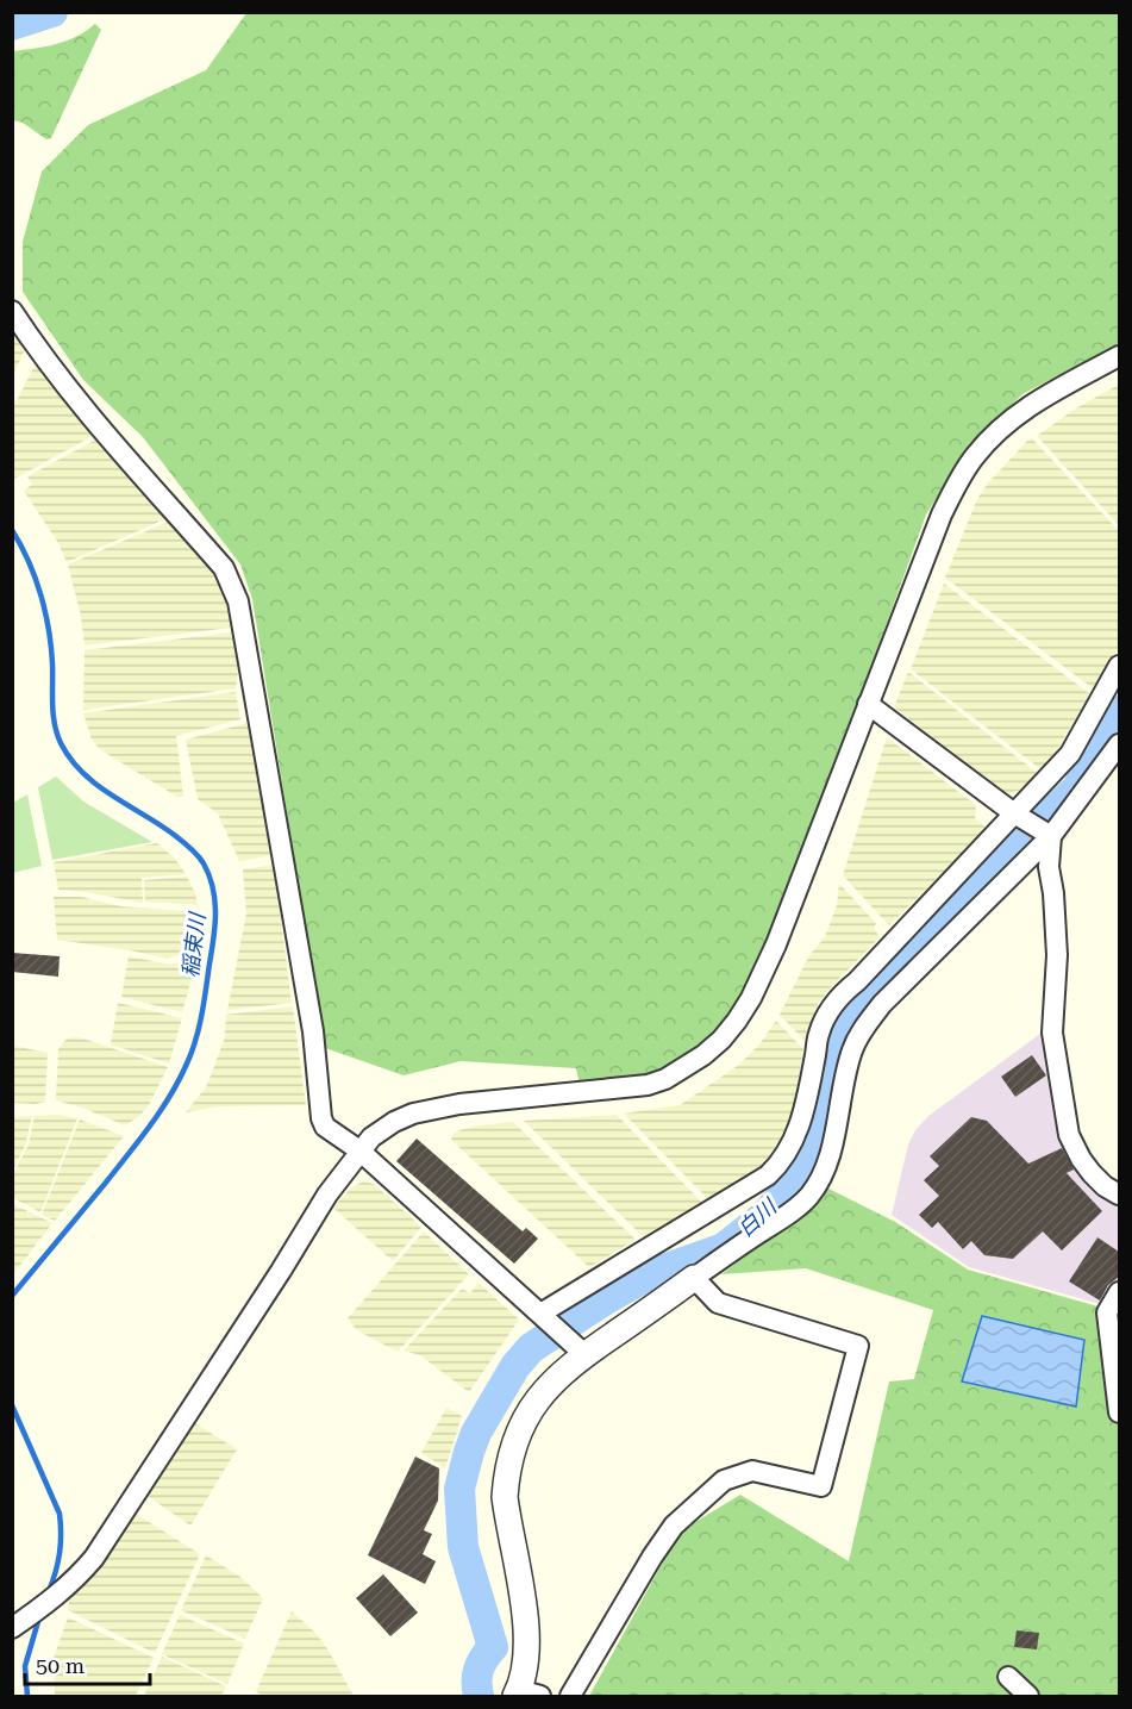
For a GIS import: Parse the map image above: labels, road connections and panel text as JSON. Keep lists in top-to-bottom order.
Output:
{
  "water": ["稲束川", "白川"],
  "scale_bar": "50 m"
}
